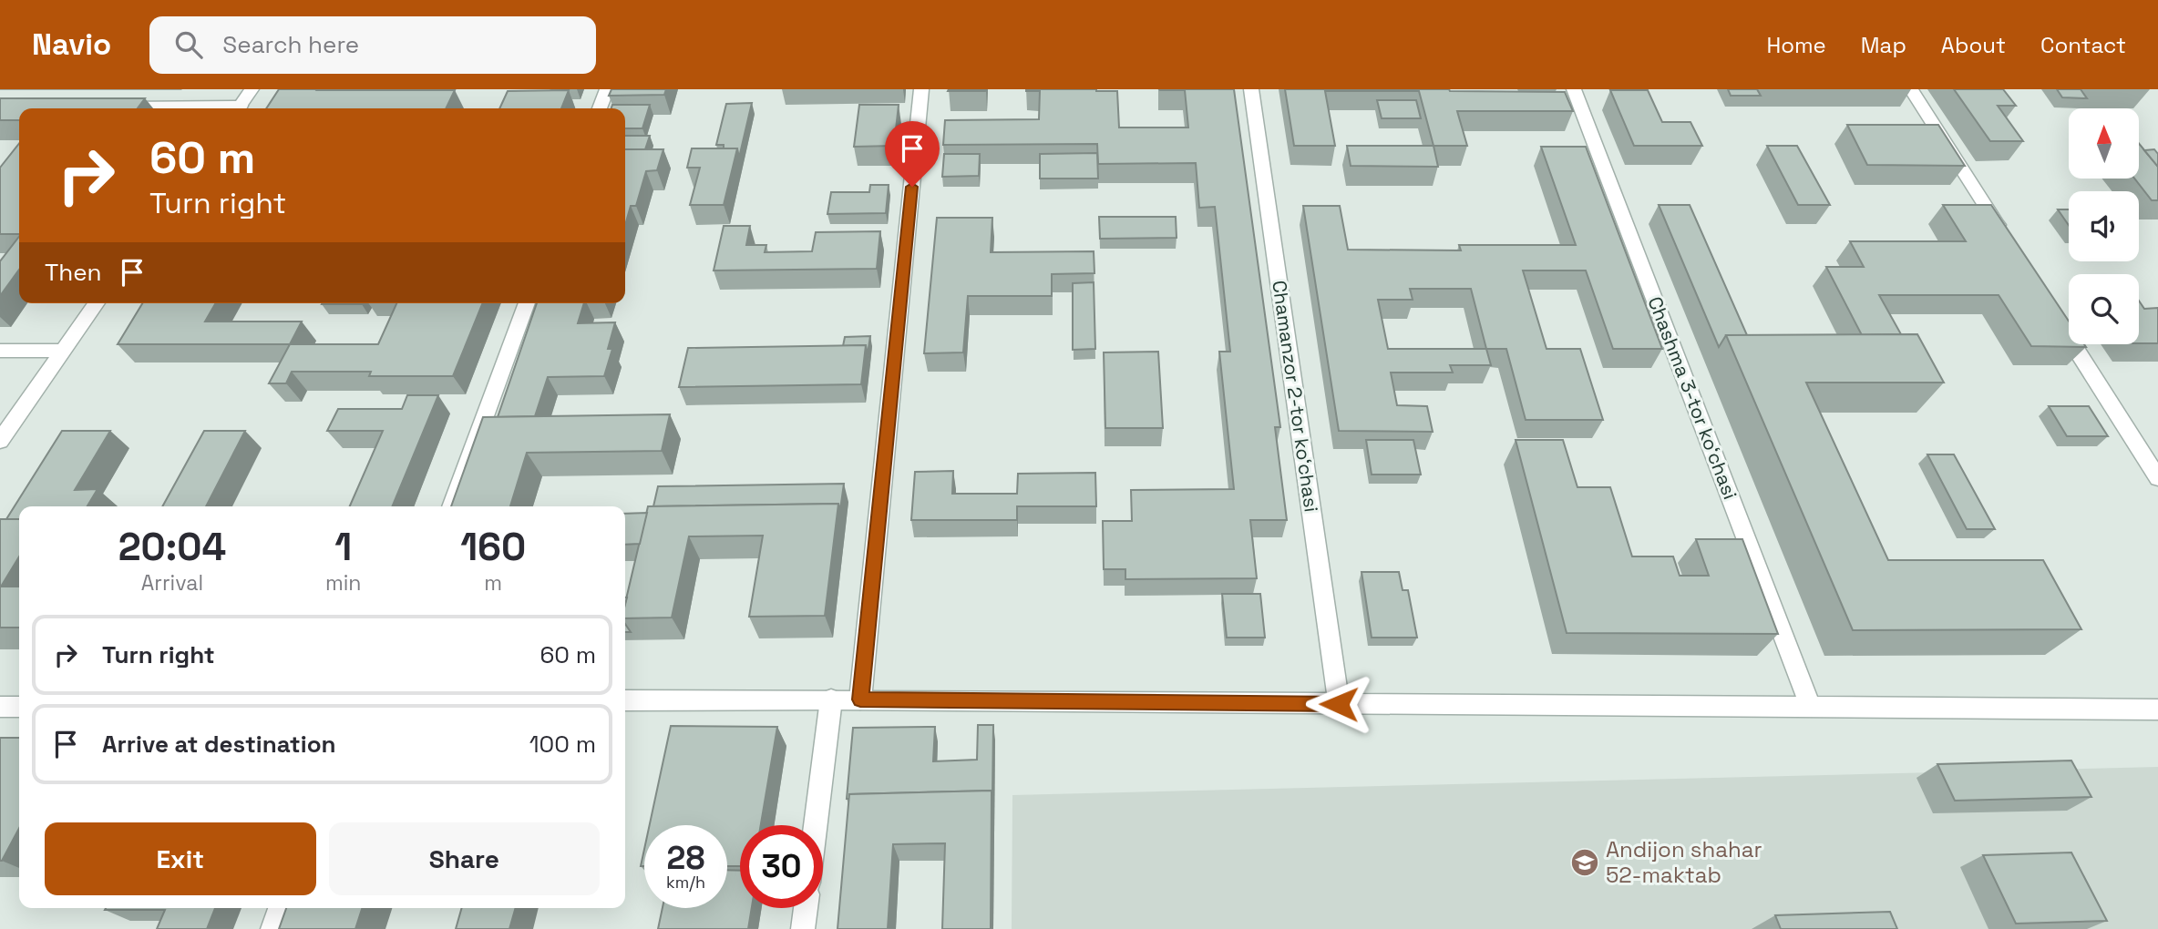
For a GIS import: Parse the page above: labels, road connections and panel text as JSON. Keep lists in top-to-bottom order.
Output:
{
  "streets": {
    "street": ["Chamanzor 2-tor koʻchasi", "Chashma 3-tor koʻchasi"]
  },
  "places": {
    "school or university": ["Andijon shahar 52-maktab"]
  },
  "north": "top",
  "page": {
    "header": "Navio",
    "search": "Search here",
    "nav": [
      "Home",
      "Map",
      "About",
      "Contact"
    ],
    "turn": ["60 m", "Turn right"],
    "then": "Then",
    "eta": [
      "20:04",
      "Arrival",
      "1",
      "min",
      "160",
      "m"
    ],
    "list": [
      {
        "name": "Turn right",
        "value": "60 m"
      },
      {
        "name": "Arrive at destination",
        "value": "100 m"
      }
    ],
    "buttons": ["Exit", "Share"],
    "speed": "28 km/h",
    "limit": "30"
  }
}
